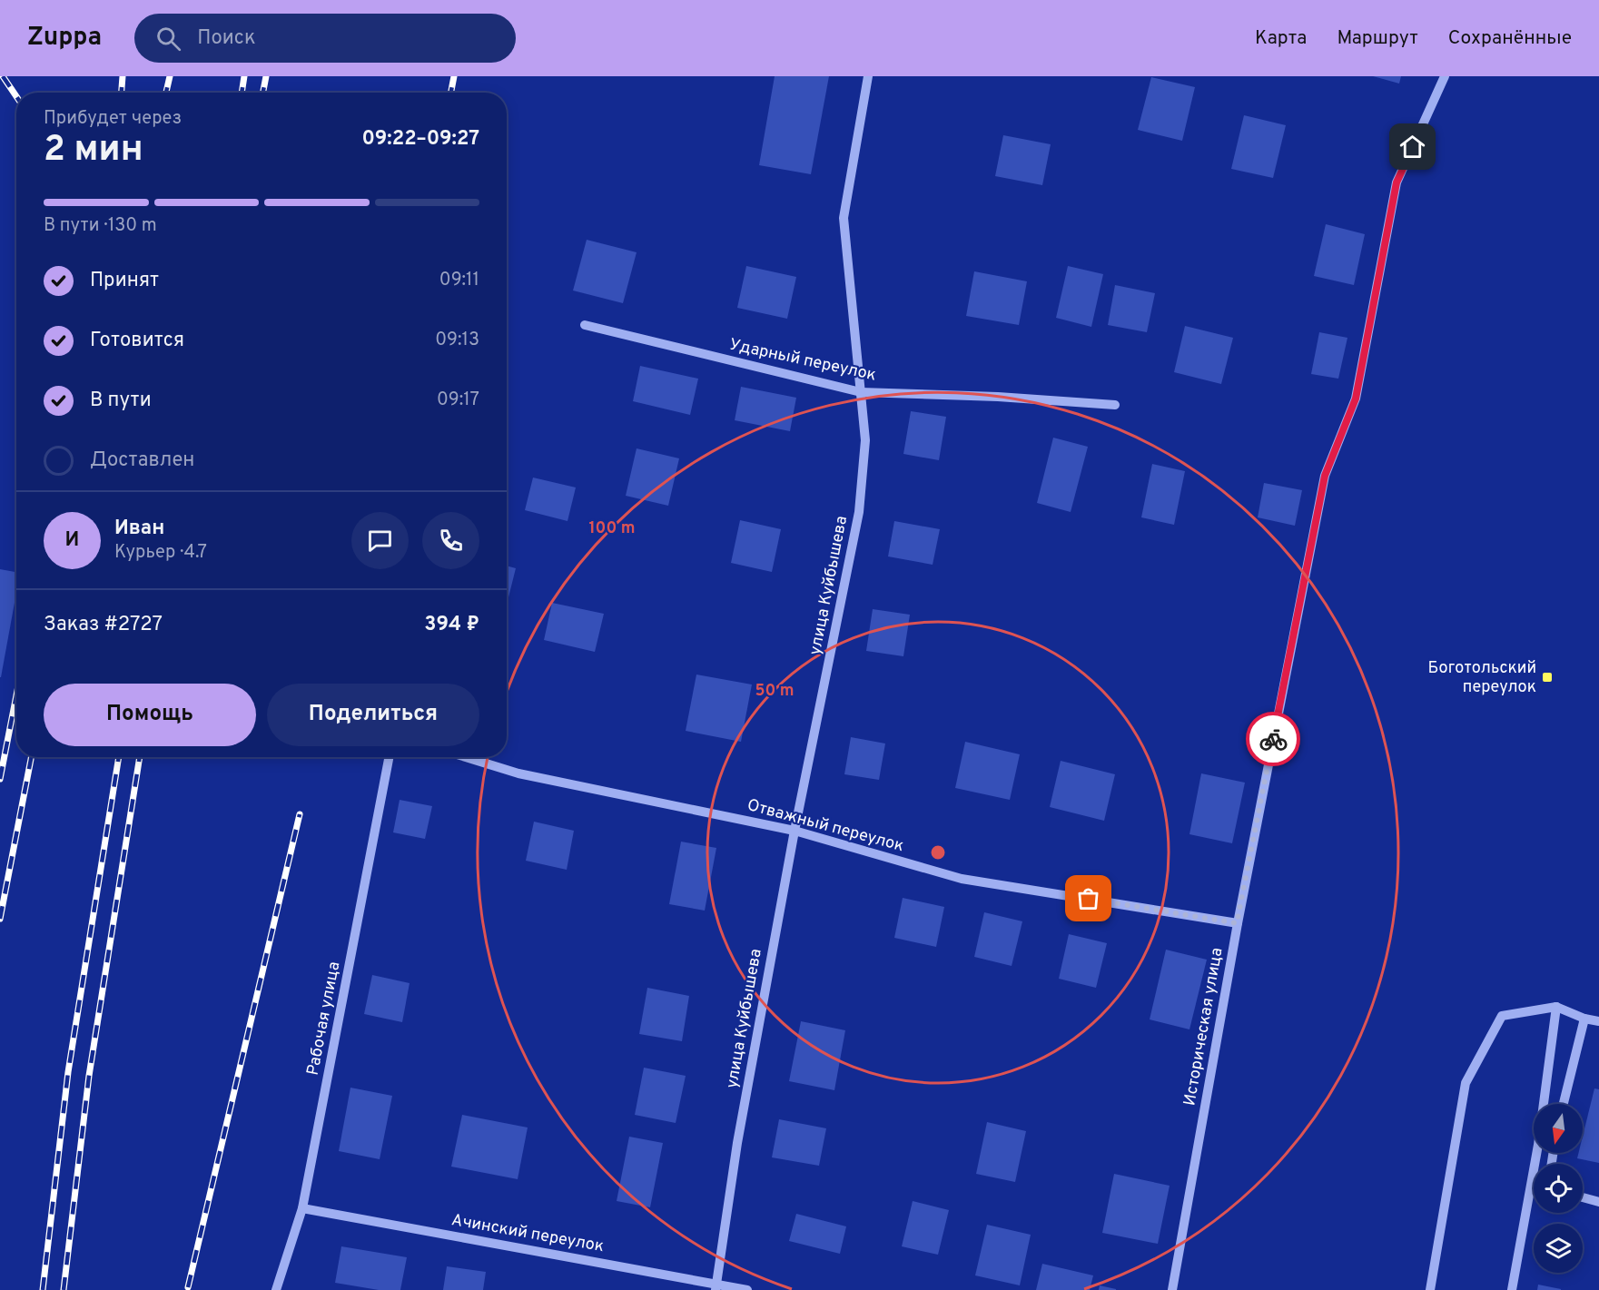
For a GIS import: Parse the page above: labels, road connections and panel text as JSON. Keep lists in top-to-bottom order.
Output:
{
  "streets": {
    "street": [
      "Ударный переулок",
      "улица Куйбышева",
      "Отважный переулок",
      "Рабочая улица",
      "Историческая улица",
      "Ачинский переулок"
    ]
  },
  "crossings": [
    ["Ударный переулок", "улица Куйбышева"],
    ["улица Куйбышева", "Отважный переулок"],
    ["улица Куйбышева", "Ачинский переулок"],
    ["Отважный переулок", "Историческая улица"],
    ["Рабочая улица", "Ачинский переулок"]
  ],
  "places": {
    "transit": ["Боготольский переулок"]
  },
  "north": "bottom",
  "page": {
    "header": "Zuppa",
    "search": "Поиск",
    "nav": ["Карта", "Маршрут", "Сохранённые"],
    "heading": ["2 мин", "Прибудет через", "09:22–09:27"],
    "panel": [
      "Иван",
      "Курьер · 4.7",
      "Заказ #2727",
      "394 ₽"
    ],
    "bar": "В пути · 130 m",
    "list": [
      ["Принят", "09:11"],
      ["Готовится", "09:13"],
      ["В пути", "09:17"],
      "Доставлен"
    ],
    "round": "И",
    "buttons": ["Помощь", "Поделиться"]
  },
  "rings": ["100 m", "50 m"]
}
